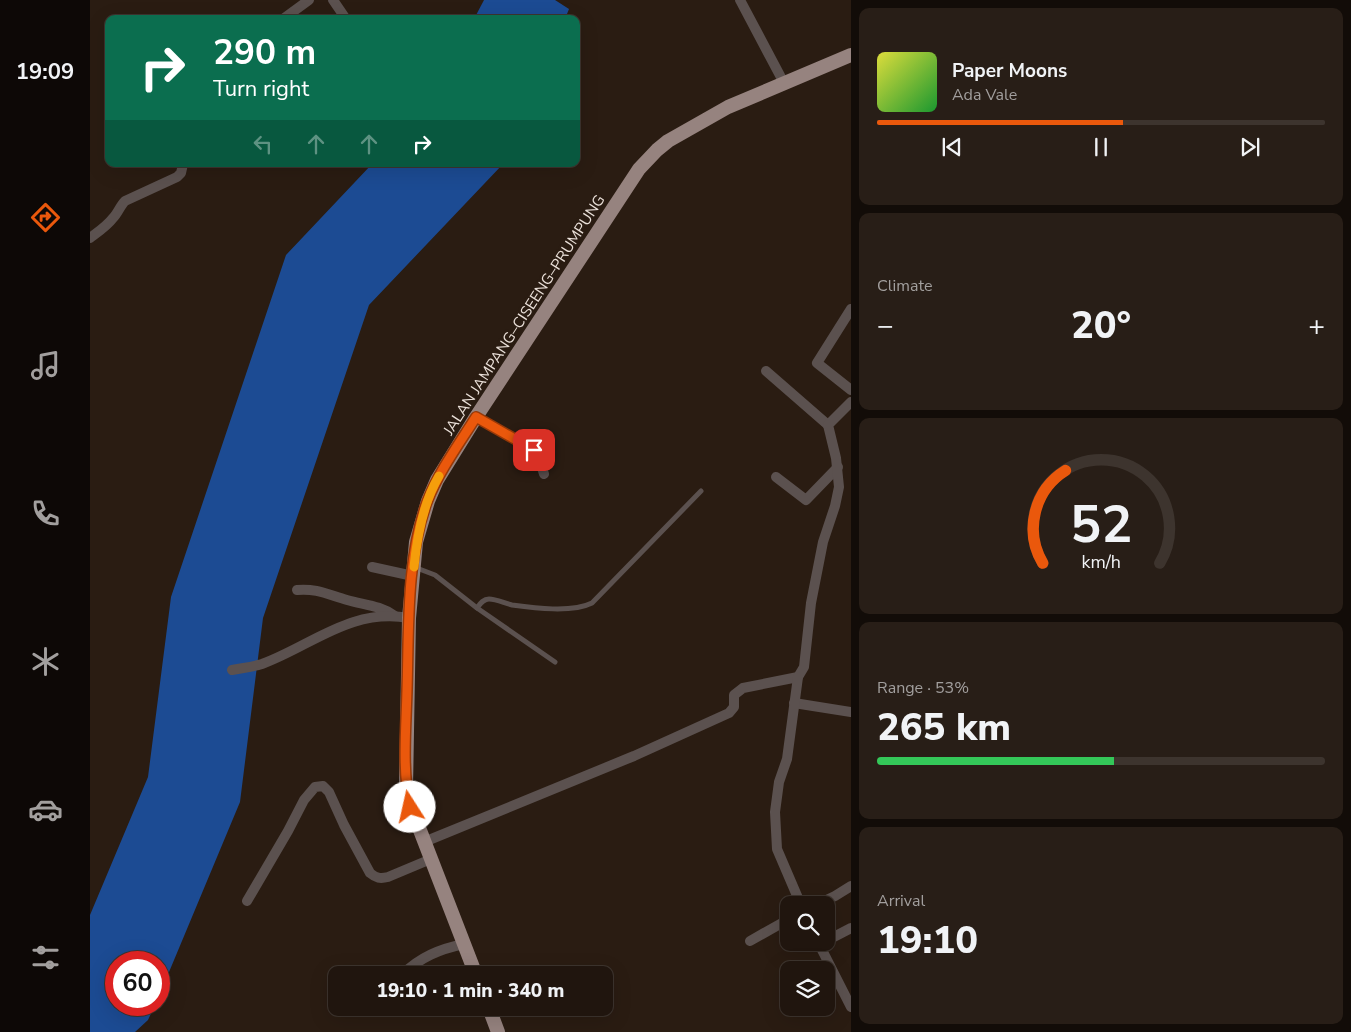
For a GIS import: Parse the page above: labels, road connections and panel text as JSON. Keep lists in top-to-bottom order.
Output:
{
  "streets": {
    "main road": ["JALAN JAMPANG–CISEENG–PRUMPUNG"]
  },
  "page": {
    "tabs": "19:09",
    "turn": ["290 m", "Turn right"],
    "song": ["Paper Moons", "Ada Vale"],
    "tile": [
      "Climate",
      ["Range · 53%", "265 km"],
      ["Arrival", "19:10"]
    ],
    "heat": ["−", "20°", "+"],
    "limit": "60",
    "trip": "19:10 · 1 min · 340 m",
    "gauge": ["52", "km/h"]
  }
}
